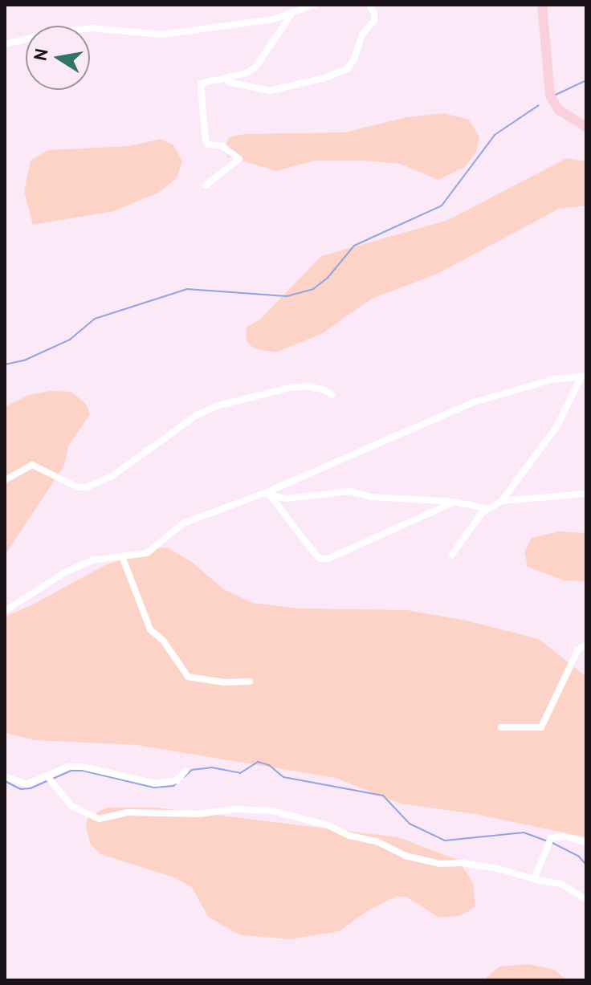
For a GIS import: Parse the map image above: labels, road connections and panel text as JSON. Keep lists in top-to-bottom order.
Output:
{
  "north": "left"
}
